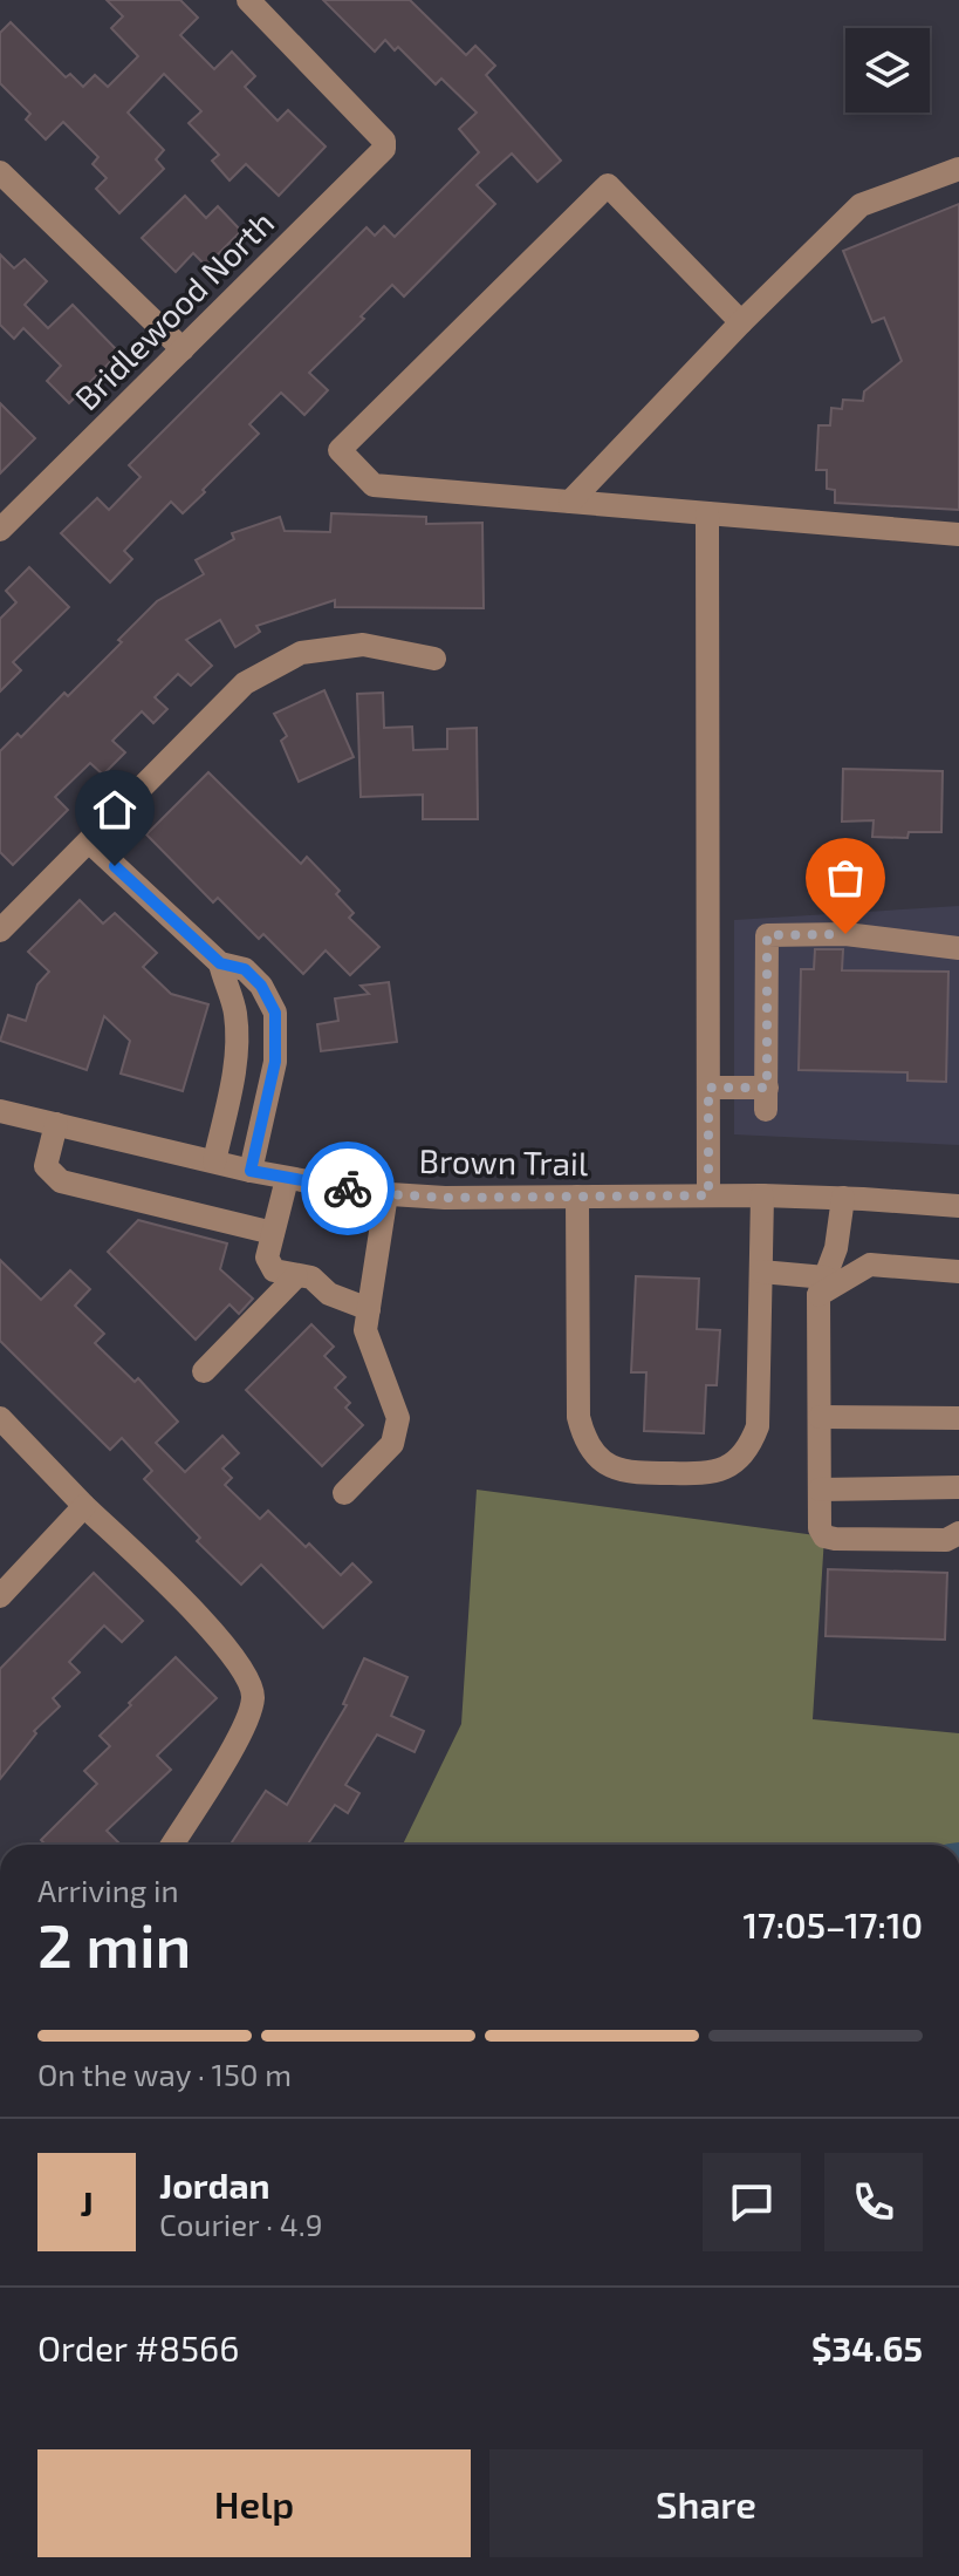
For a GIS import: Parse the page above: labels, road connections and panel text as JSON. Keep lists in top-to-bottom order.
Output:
{
  "streets": {
    "street": ["Bridlewood North", "Brown Trail"]
  },
  "page": {
    "heading": ["2 min", "Arriving in", "17:05–17:10"],
    "panel": [
      "Jordan",
      "Courier · 4.9",
      "Order #8566",
      "$34.65"
    ],
    "bar": "On the way · 150 m",
    "round": "J",
    "buttons": ["Help", "Share"]
  }
}
